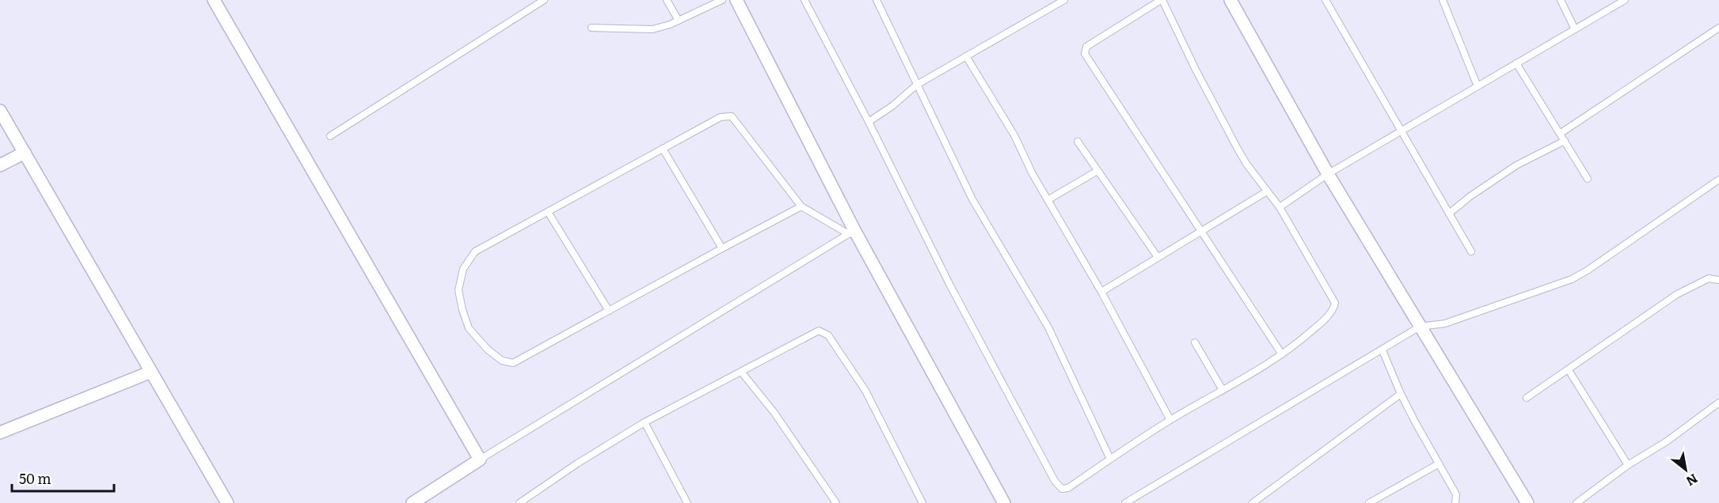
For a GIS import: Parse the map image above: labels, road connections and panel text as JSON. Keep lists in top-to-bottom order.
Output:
{
  "scale_bar": "50 m",
  "north": "bottom right"
}
